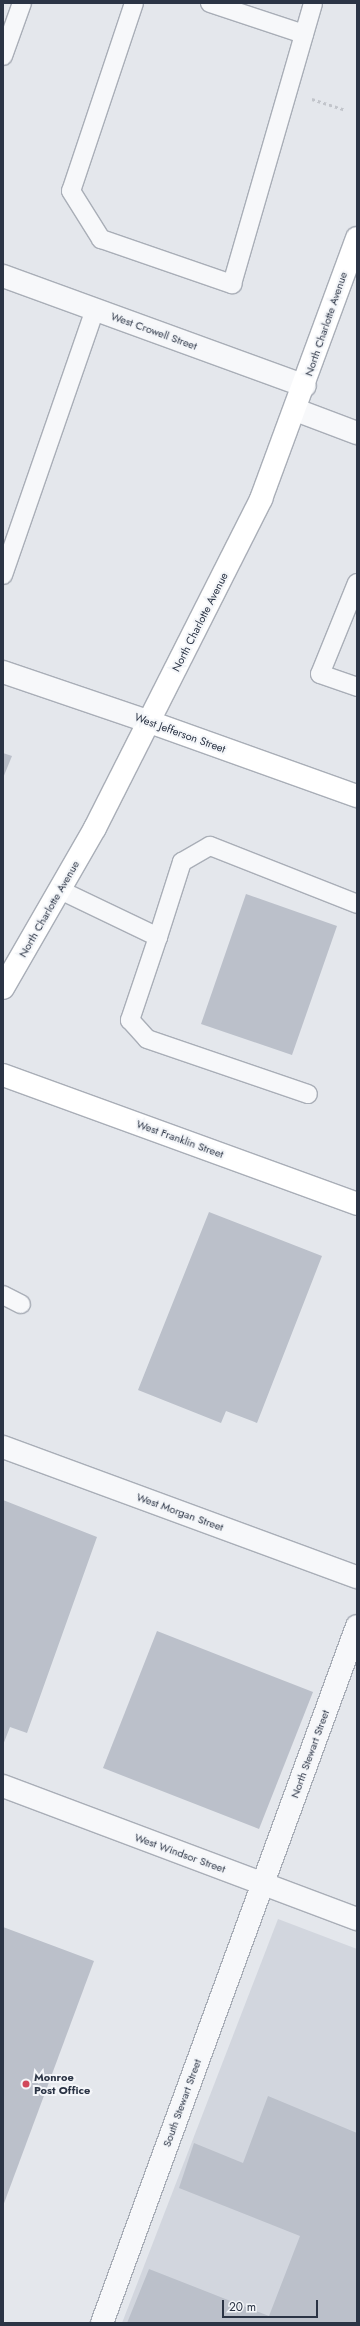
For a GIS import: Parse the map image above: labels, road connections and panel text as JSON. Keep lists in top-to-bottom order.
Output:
{
  "streets": {
    "main road": ["North Charlotte Avenue", "West Jefferson Street", "West Franklin Street"],
    "street": [
      "West Crowell Street",
      "West Morgan Street",
      "North Stewart Street",
      "West Windsor Street",
      "South Stewart Street"
    ]
  },
  "crossings": [
    ["North Charlotte Avenue", "West Crowell Street"],
    ["North Charlotte Avenue", "West Jefferson Street"],
    ["North Stewart Street", "West Windsor Street"],
    ["North Stewart Street", "South Stewart Street"],
    ["West Windsor Street", "South Stewart Street"]
  ],
  "places": ["Monroe Post Office"],
  "scale_bar": "20 m"
}
